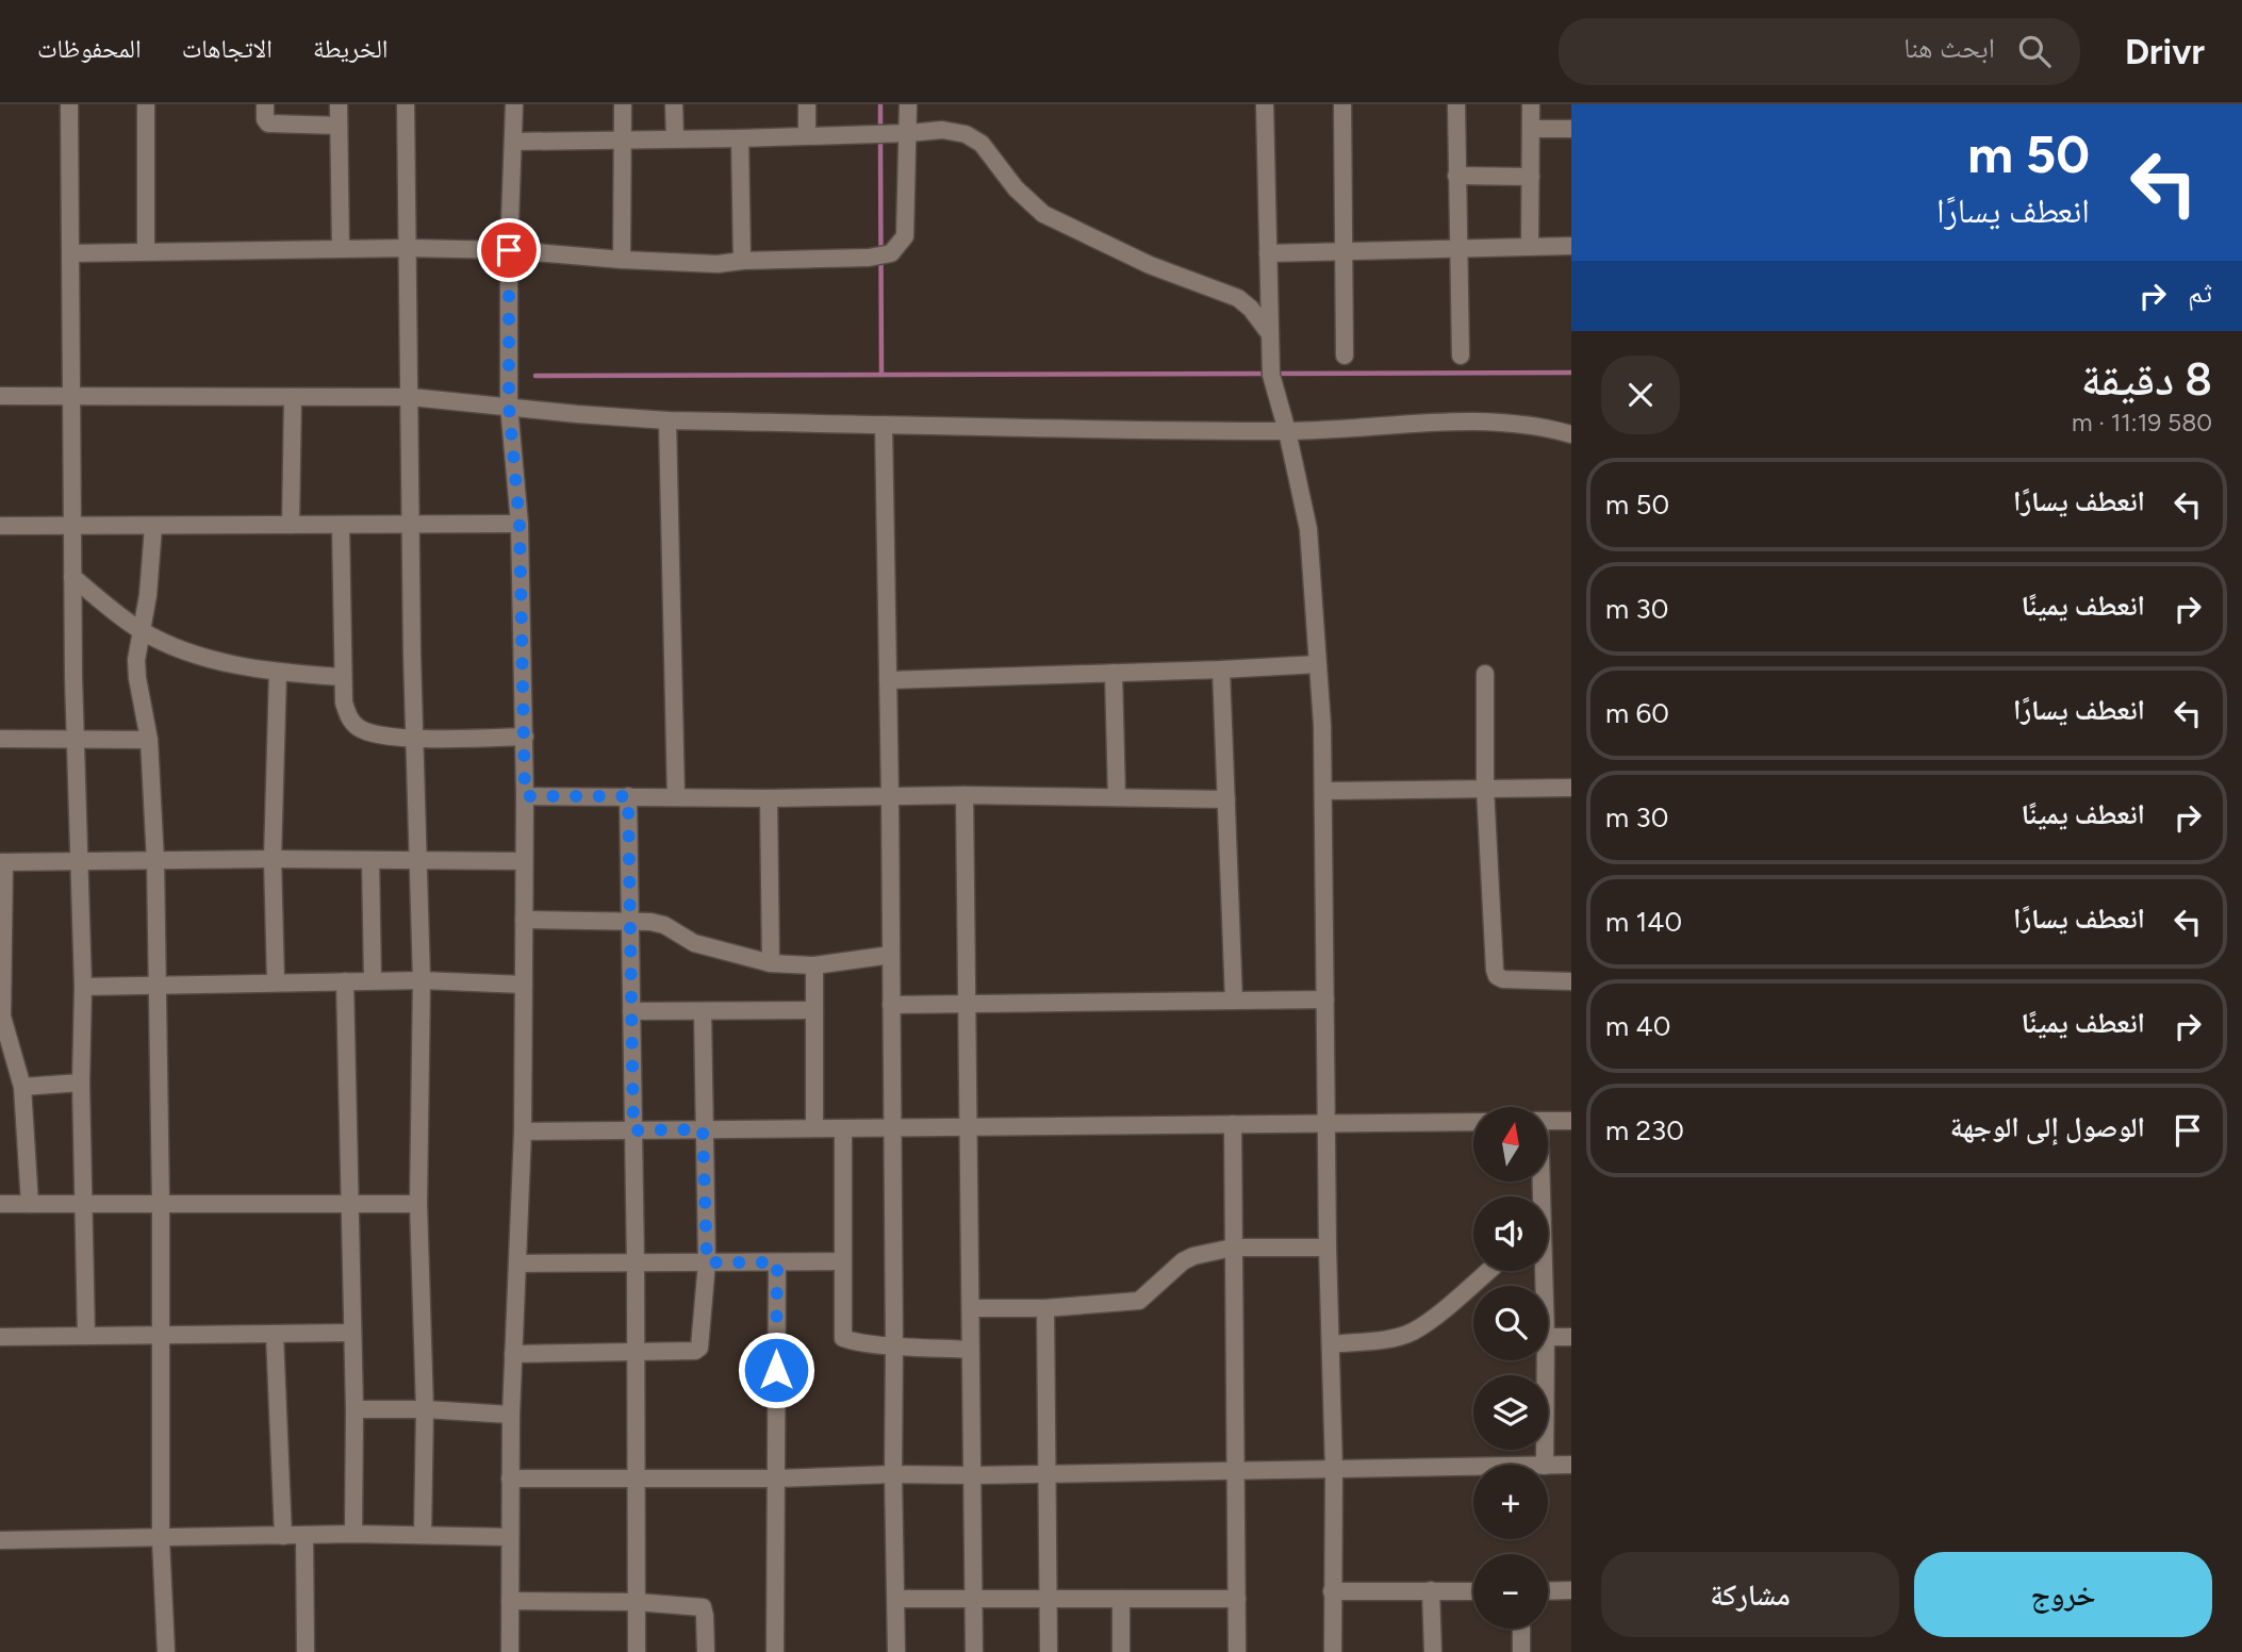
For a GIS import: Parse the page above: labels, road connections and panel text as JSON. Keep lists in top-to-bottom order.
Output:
{
  "north": "top",
  "page": {
    "header": "Drivr",
    "search": "ابحث هنا",
    "nav": ["الخريطة", "الاتجاهات", "المحفوظات"],
    "turn": ["50 m", "انعطف يسارًا"],
    "then": "ثم",
    "heading": ["8 دقيقة", "580 m · 11:19"],
    "list": [
      {
        "name": "انعطف يسارًا",
        "value": "50 m"
      },
      {
        "name": "انعطف يمينًا",
        "value": "30 m"
      },
      {
        "name": "انعطف يسارًا",
        "value": "60 m"
      },
      {
        "name": "انعطف يمينًا",
        "value": "30 m"
      },
      {
        "name": "انعطف يسارًا",
        "value": "140 m"
      },
      {
        "name": "انعطف يمينًا",
        "value": "40 m"
      },
      {
        "name": "الوصول إلى الوجهة",
        "value": "230 m"
      }
    ],
    "map_buttons": ["+", "−"],
    "buttons": ["خروج", "مشاركة"]
  }
}
